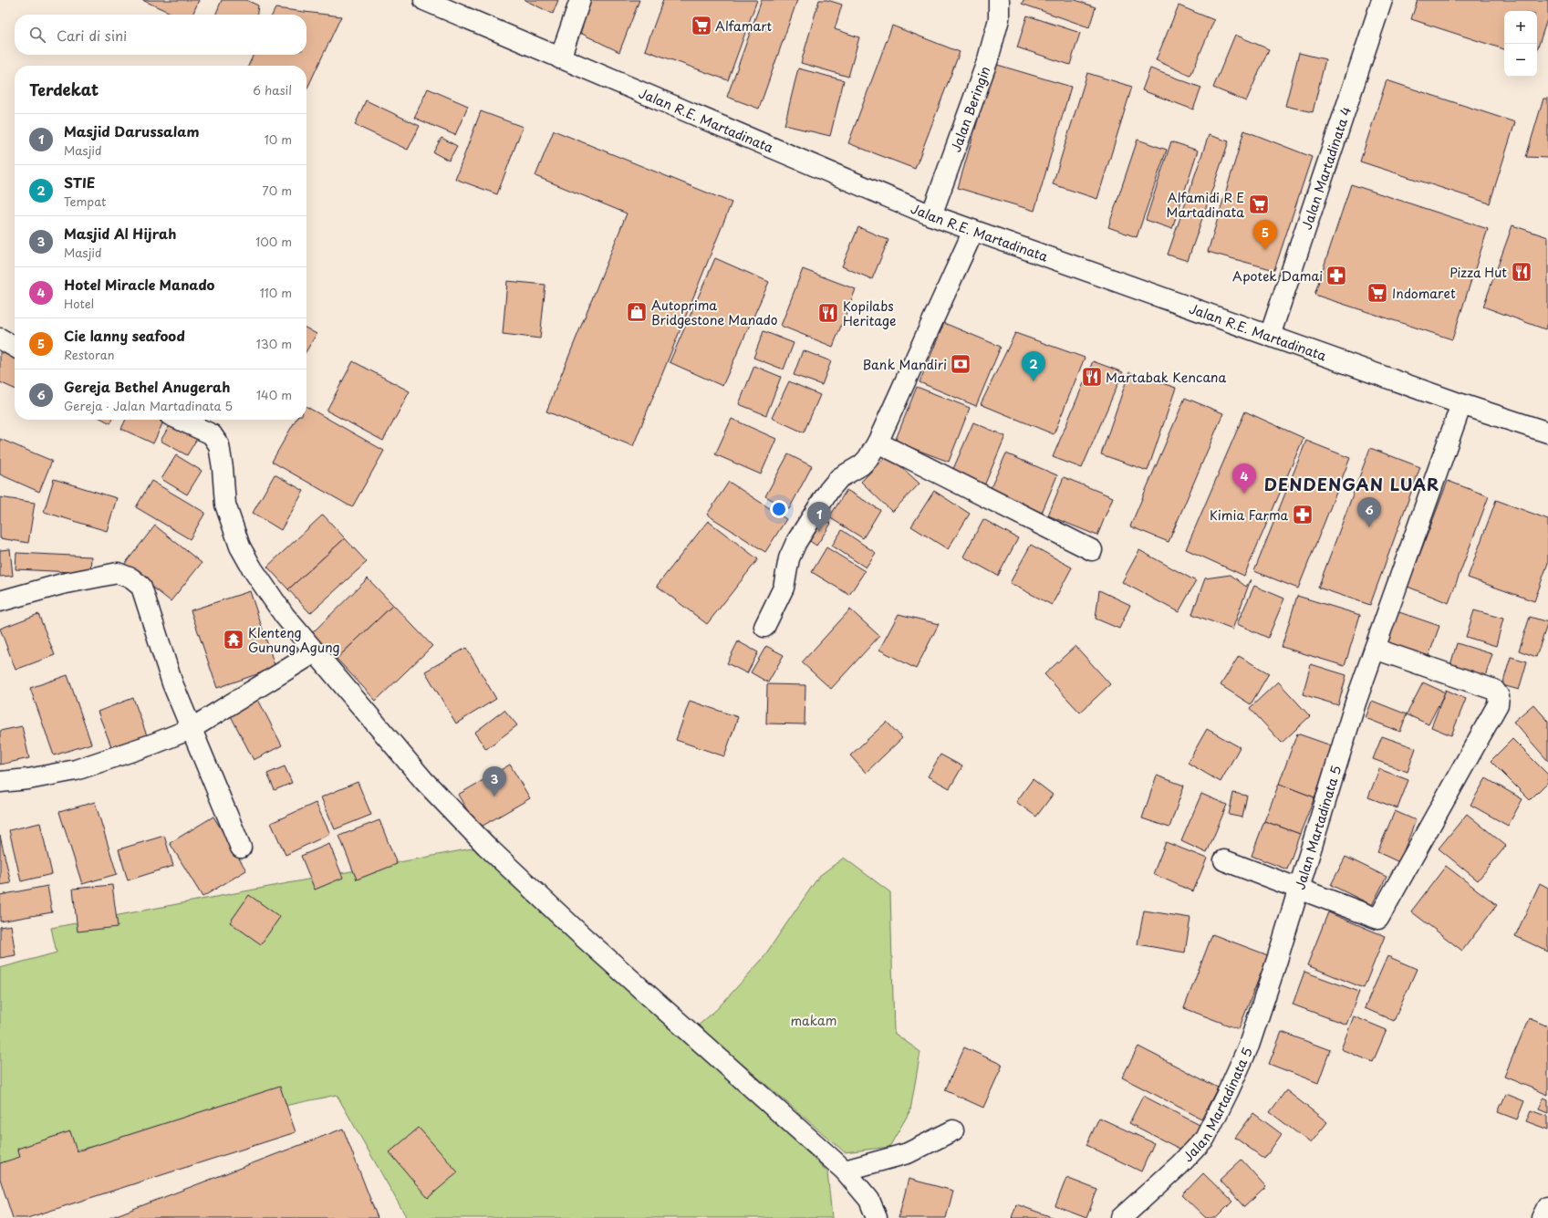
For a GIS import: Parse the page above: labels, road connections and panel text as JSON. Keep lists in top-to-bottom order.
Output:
{
  "streets": {
    "main road": [
      "Jalan Beringin",
      "Jalan R.E. Martadinata",
      "Jalan Martadinata 4",
      "Jalan Martadinata 5"
    ]
  },
  "crossings": [
    ["Jalan Beringin", "Jalan R.E. Martadinata"],
    ["Jalan R.E. Martadinata", "Jalan Martadinata 4"],
    ["Jalan R.E. Martadinata", "Jalan Martadinata 5"]
  ],
  "districts": ["DENDENGAN LUAR"],
  "parks": ["makam"],
  "places": {
    "supermarket": ["Alfamart", "Alfamidi R E Martadinata", "Indomaret"],
    "restaurant": ["Pizza Hut", "Kopilabs Heritage", "Martabak Kencana"],
    "pharmacy": ["Apotek Damai", "Kimia Farma"],
    "shop": ["Autoprima Bridgestone Manado"],
    "bank": ["Bank Mandiri"],
    "temple": ["Klenteng Gunung Agung"]
  },
  "page": {
    "map_buttons": ["+", "−"],
    "search": "Cari di sini",
    "heading": ["Terdekat", "6 hasil"],
    "list": [
      {
        "mark": "1",
        "name": "Masjid Darussalam",
        "note": "Masjid",
        "value": "10 m"
      },
      {
        "mark": "2",
        "name": "STIE",
        "note": "Tempat",
        "value": "70 m"
      },
      {
        "mark": "3",
        "name": "Masjid Al Hijrah",
        "note": "Masjid",
        "value": "100 m"
      },
      {
        "mark": "4",
        "name": "Hotel Miracle Manado",
        "note": "Hotel",
        "value": "110 m"
      },
      {
        "mark": "5",
        "name": "Cie lanny seafood",
        "note": "Restoran",
        "value": "130 m"
      },
      {
        "mark": "6",
        "name": "Gereja Bethel Anugerah",
        "note": "Gereja · Jalan Martadinata 5",
        "value": "140 m"
      }
    ],
    "pins": [
      "5",
      "2",
      "4",
      "6",
      "1",
      "3"
    ]
  }
}
